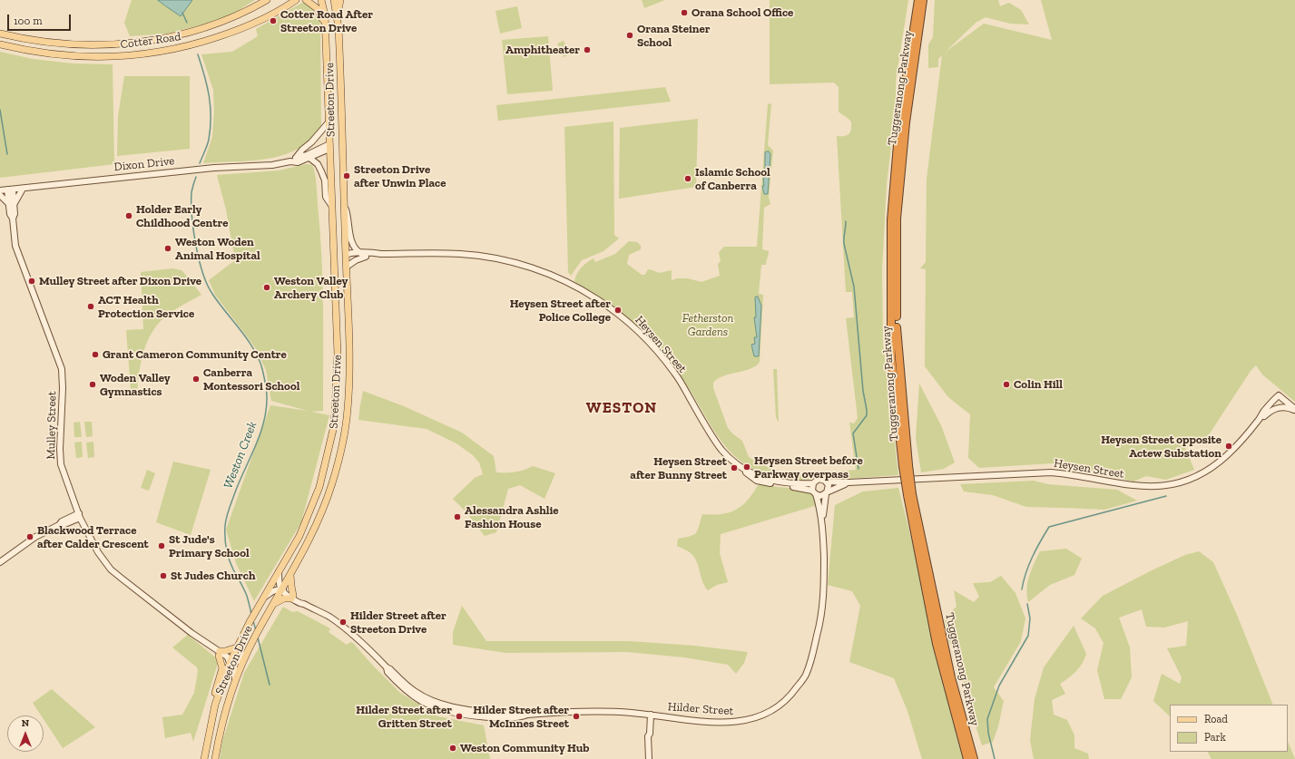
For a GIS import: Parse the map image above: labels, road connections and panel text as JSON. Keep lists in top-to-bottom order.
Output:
{
  "streets": {
    "highway": ["Tuggeranong Parkway"],
    "main road": [
      "Cotter Road",
      "Streeton Drive",
      "Dixon Drive",
      "Heysen Street",
      "Mulley Street",
      "Hilder Street"
    ]
  },
  "crossings": [
    ["Streeton Drive", "Dixon Drive"],
    ["Streeton Drive", "Heysen Street"],
    ["Streeton Drive", "Mulley Street"],
    ["Streeton Drive", "Hilder Street"],
    ["Dixon Drive", "Mulley Street"],
    ["Heysen Street", "Hilder Street"]
  ],
  "districts": ["WESTON"],
  "water": ["Weston Creek"],
  "parks": ["Fetherston Gardens"],
  "places": [
    "Orana School Office",
    "Cotter Road After Streeton Drive",
    "Orana Steiner School",
    "Amphitheater",
    "Streeton Drive after Unwin Place",
    "Islamic School of Canberra",
    "Holder Early Childhood Centre",
    "Weston Woden Animal Hospital",
    "Mulley Street after Dixon Drive",
    "Weston Valley Archery Club",
    "ACT Health Protection Service",
    "Heysen Street after Police College",
    "Grant Cameron Community Centre",
    "Canberra Montessori School",
    "Woden Valley Gymnastics",
    "Colin Hill",
    "Heysen Street opposite Actew Substation",
    "Heysen Street before Parkway overpass",
    "Heysen Street after Bunny Street",
    "Alessandra Ashlie Fashion House",
    "Blackwood Terrace after Calder Crescent",
    "St Jude's Primary School",
    "St Judes Church",
    "Hilder Street after Streeton Drive",
    "Hilder Street after Gritten Street",
    "Hilder Street after McInnes Street",
    "Weston Community Hub"
  ],
  "legend": ["Road", "Park"],
  "scale_bar": "100 m",
  "north": "top"
}
